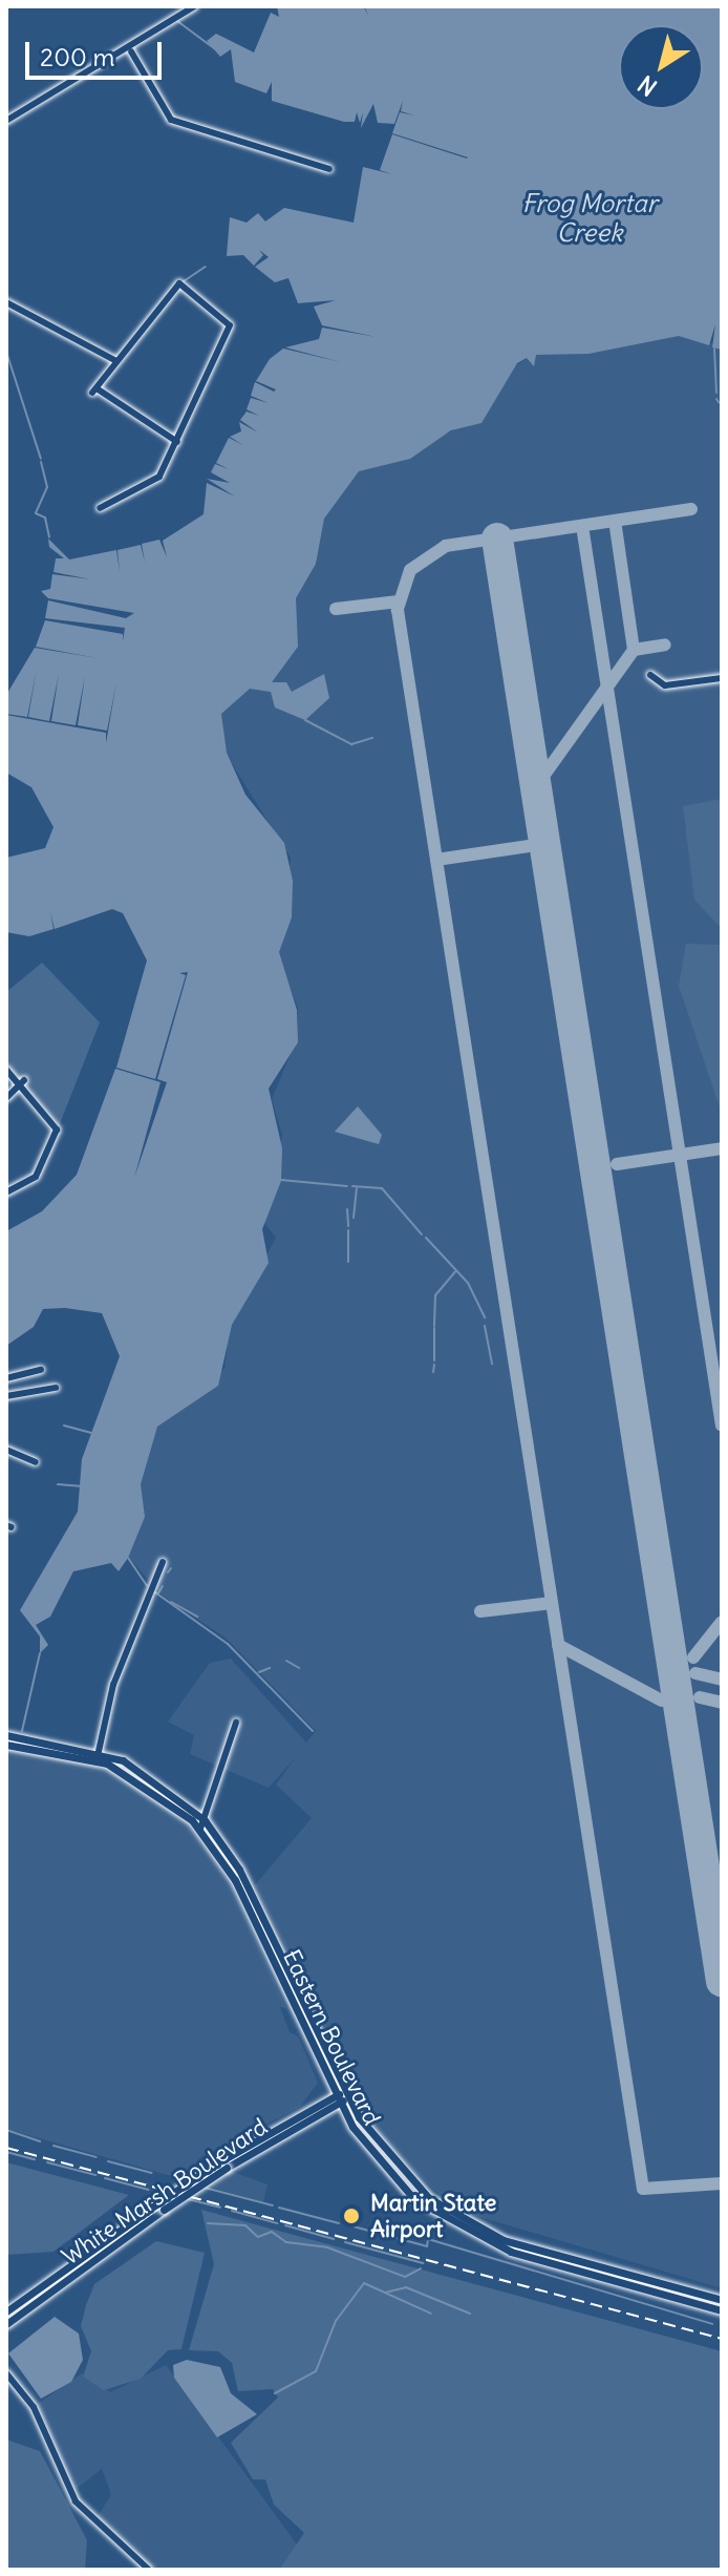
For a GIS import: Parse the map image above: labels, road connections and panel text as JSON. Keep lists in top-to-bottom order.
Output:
{
  "streets": {
    "main road": ["Eastern Boulevard", "White Marsh Boulevard"]
  },
  "crossings": [
    ["Eastern Boulevard", "White Marsh Boulevard"]
  ],
  "water": ["Frog Mortar Creek"],
  "places": ["Martin State Airport"],
  "scale_bar": "200 m",
  "north": "bottom left"
}
